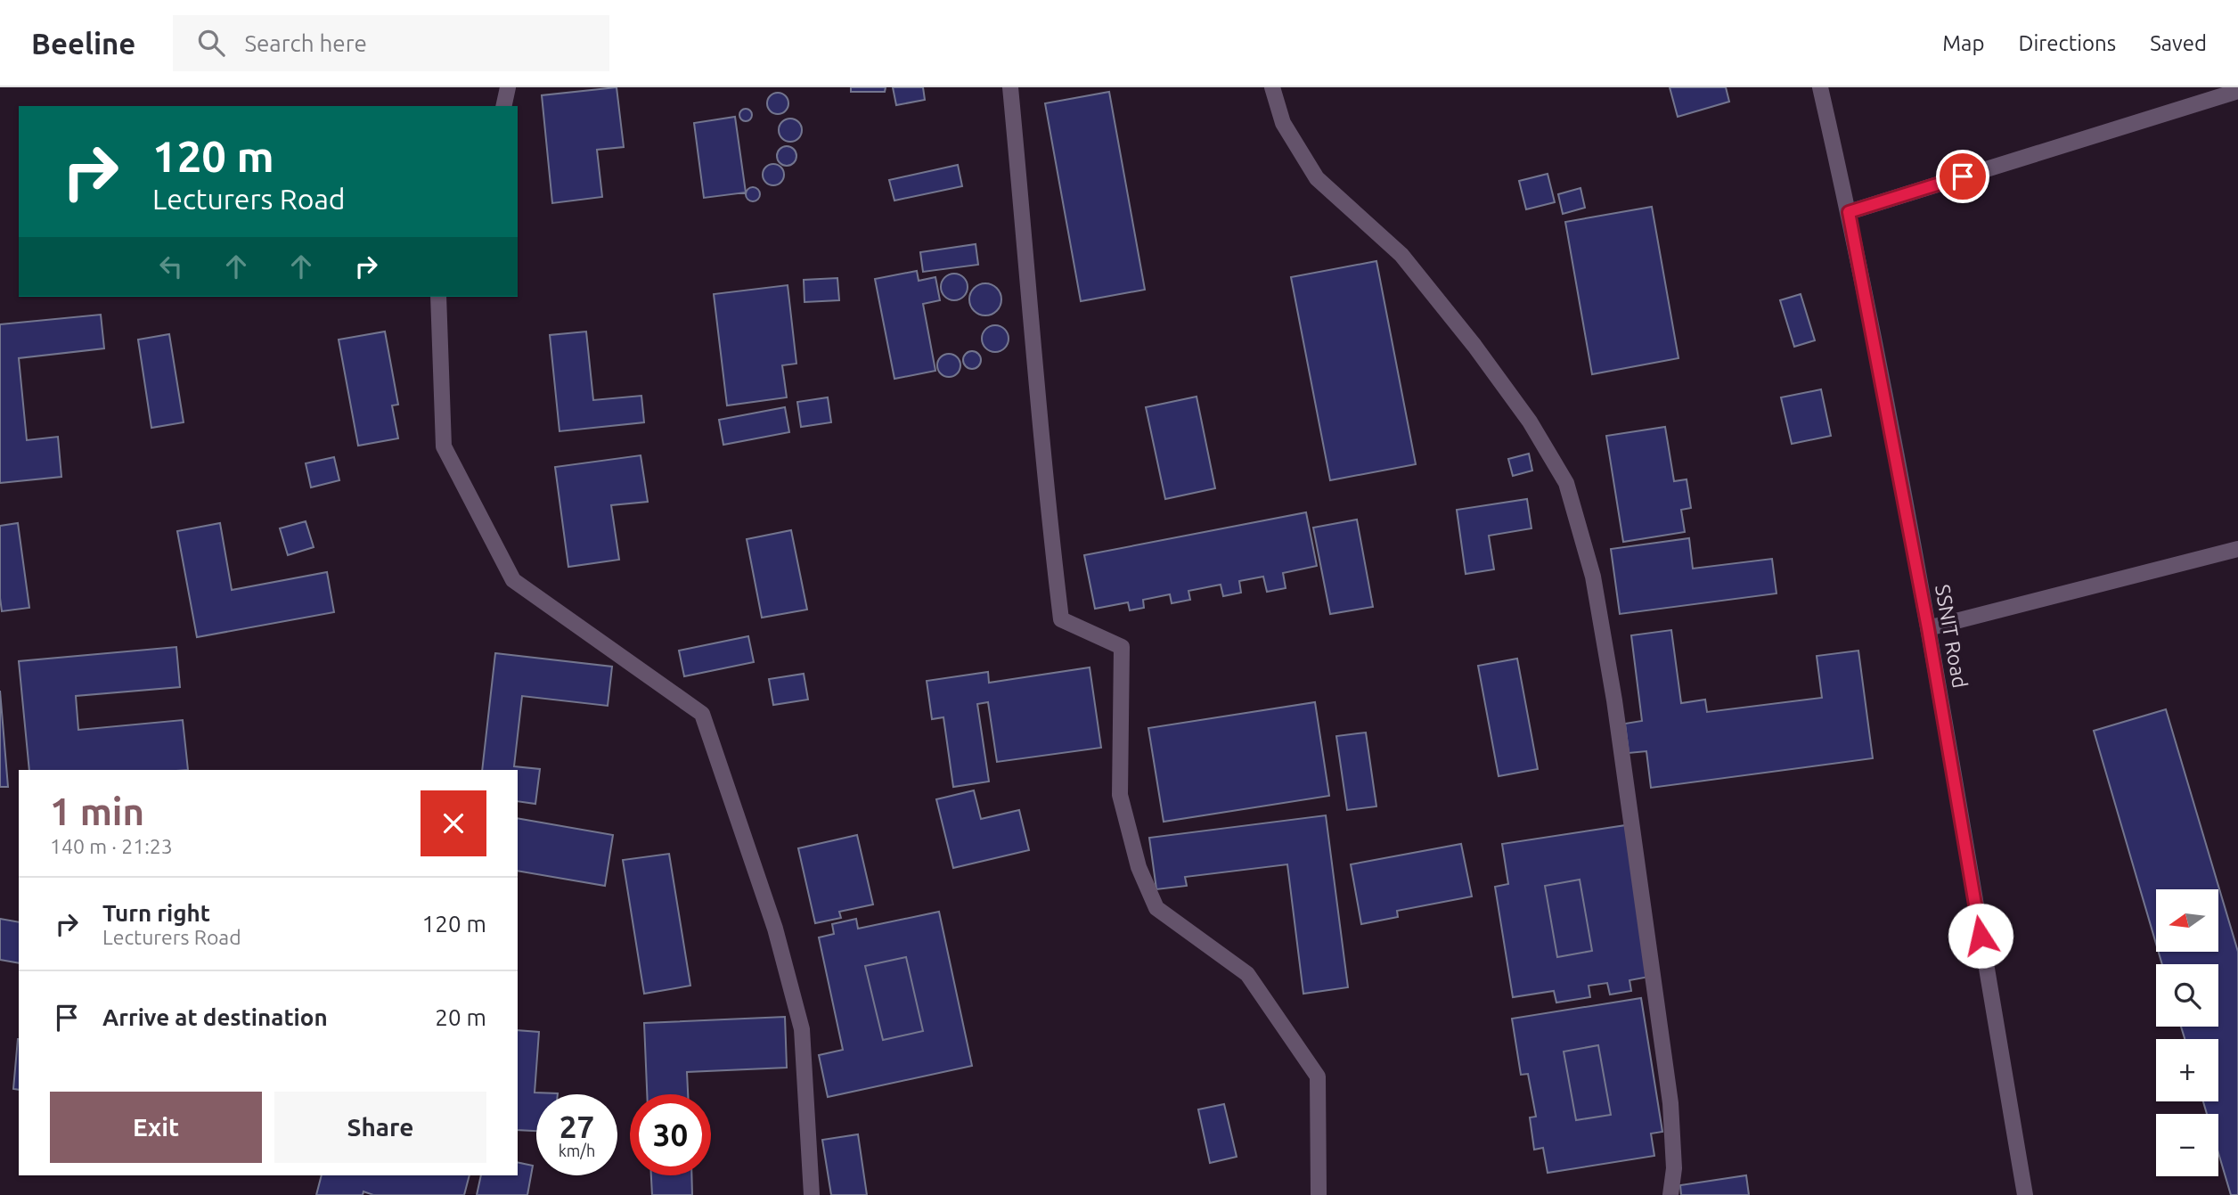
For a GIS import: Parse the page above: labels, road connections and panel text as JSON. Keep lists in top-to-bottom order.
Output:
{
  "streets": {
    "street": ["SSNIT Road"]
  },
  "north": "left",
  "page": {
    "header": "Beeline",
    "search": "Search here",
    "nav": ["Map", "Directions", "Saved"],
    "turn": ["120 m", "Lecturers Road"],
    "heading": ["1 min", "140 m · 21:23"],
    "list": [
      {
        "name": "Turn right",
        "note": "Lecturers Road",
        "value": "120 m"
      },
      {
        "name": "Arrive at destination",
        "value": "20 m"
      }
    ],
    "map_buttons": ["+", "−"],
    "buttons": ["Exit", "Share"],
    "speed": "27 km/h",
    "limit": "30"
  }
}
